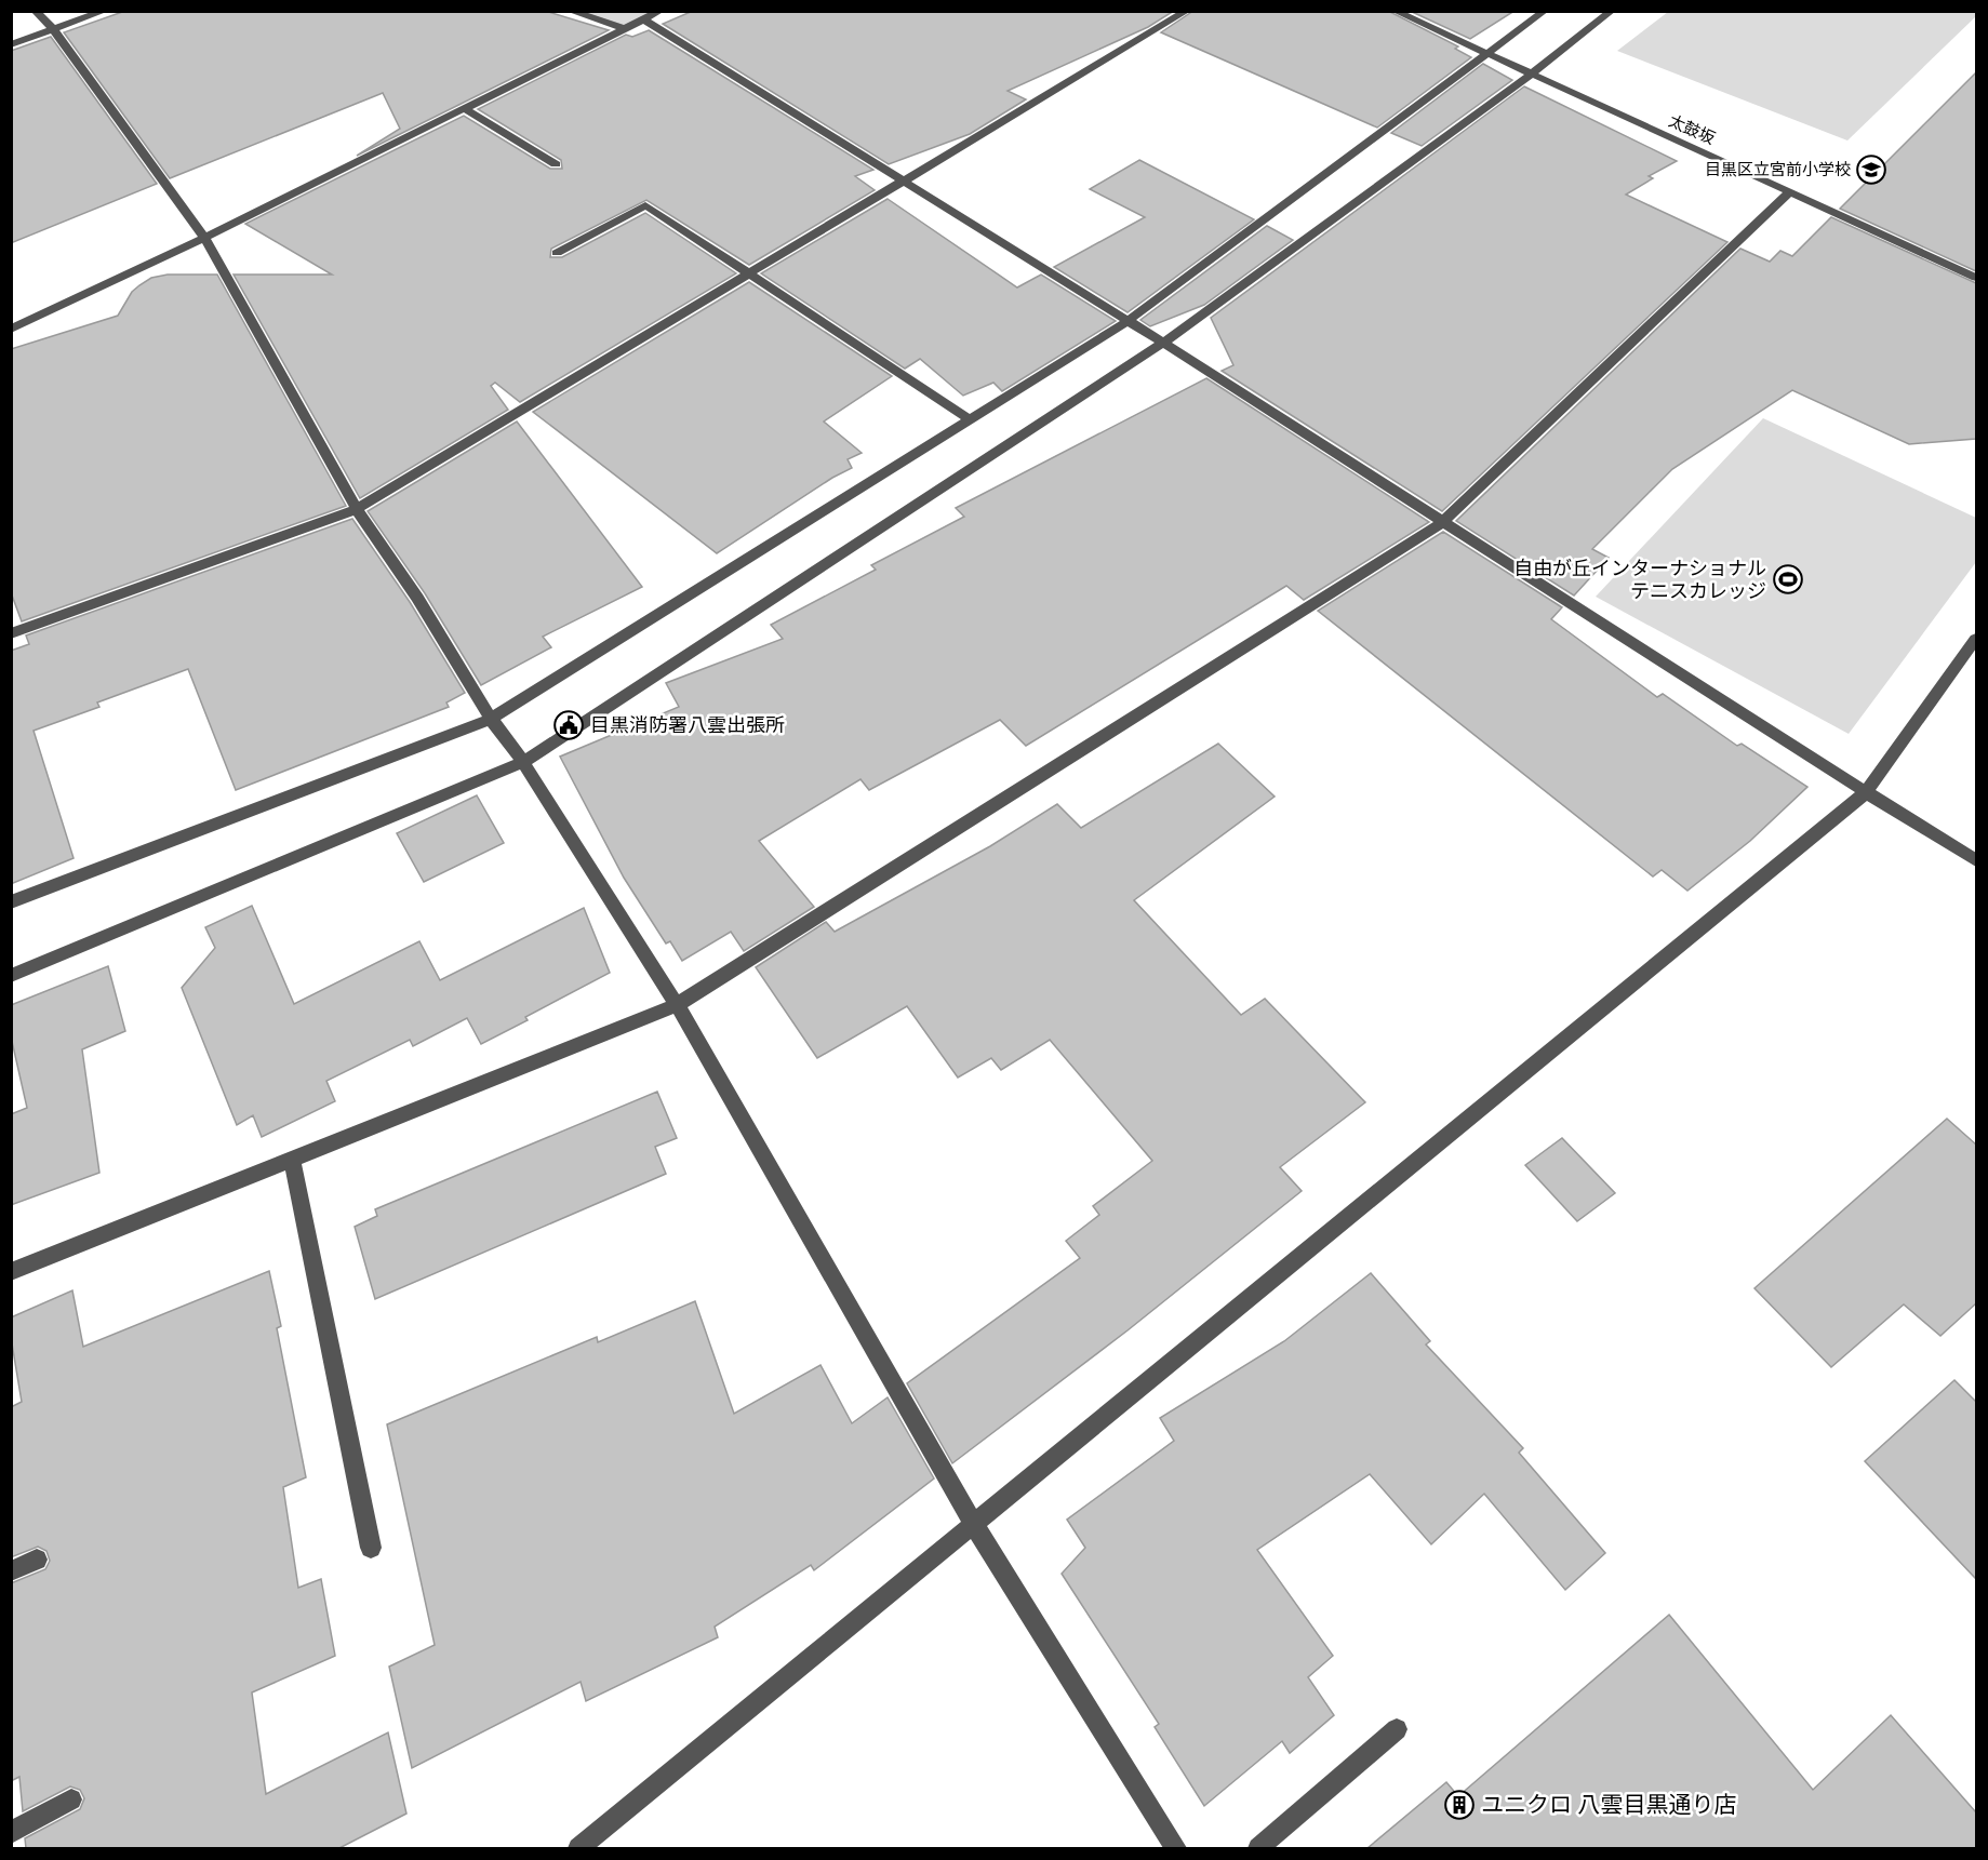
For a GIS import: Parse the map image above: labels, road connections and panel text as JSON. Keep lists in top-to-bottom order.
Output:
{
  "streets": {
    "street": ["太鼓坂"]
  },
  "places": {
    "school or university": ["目黒区立宮前小学校"],
    "sports": ["自由が丘インターナショナル テニスカレッジ"],
    "public building": ["目黒消防署八雲出張所"],
    "building": ["ユニクロ 八雲目黒通り店"]
  }
}
